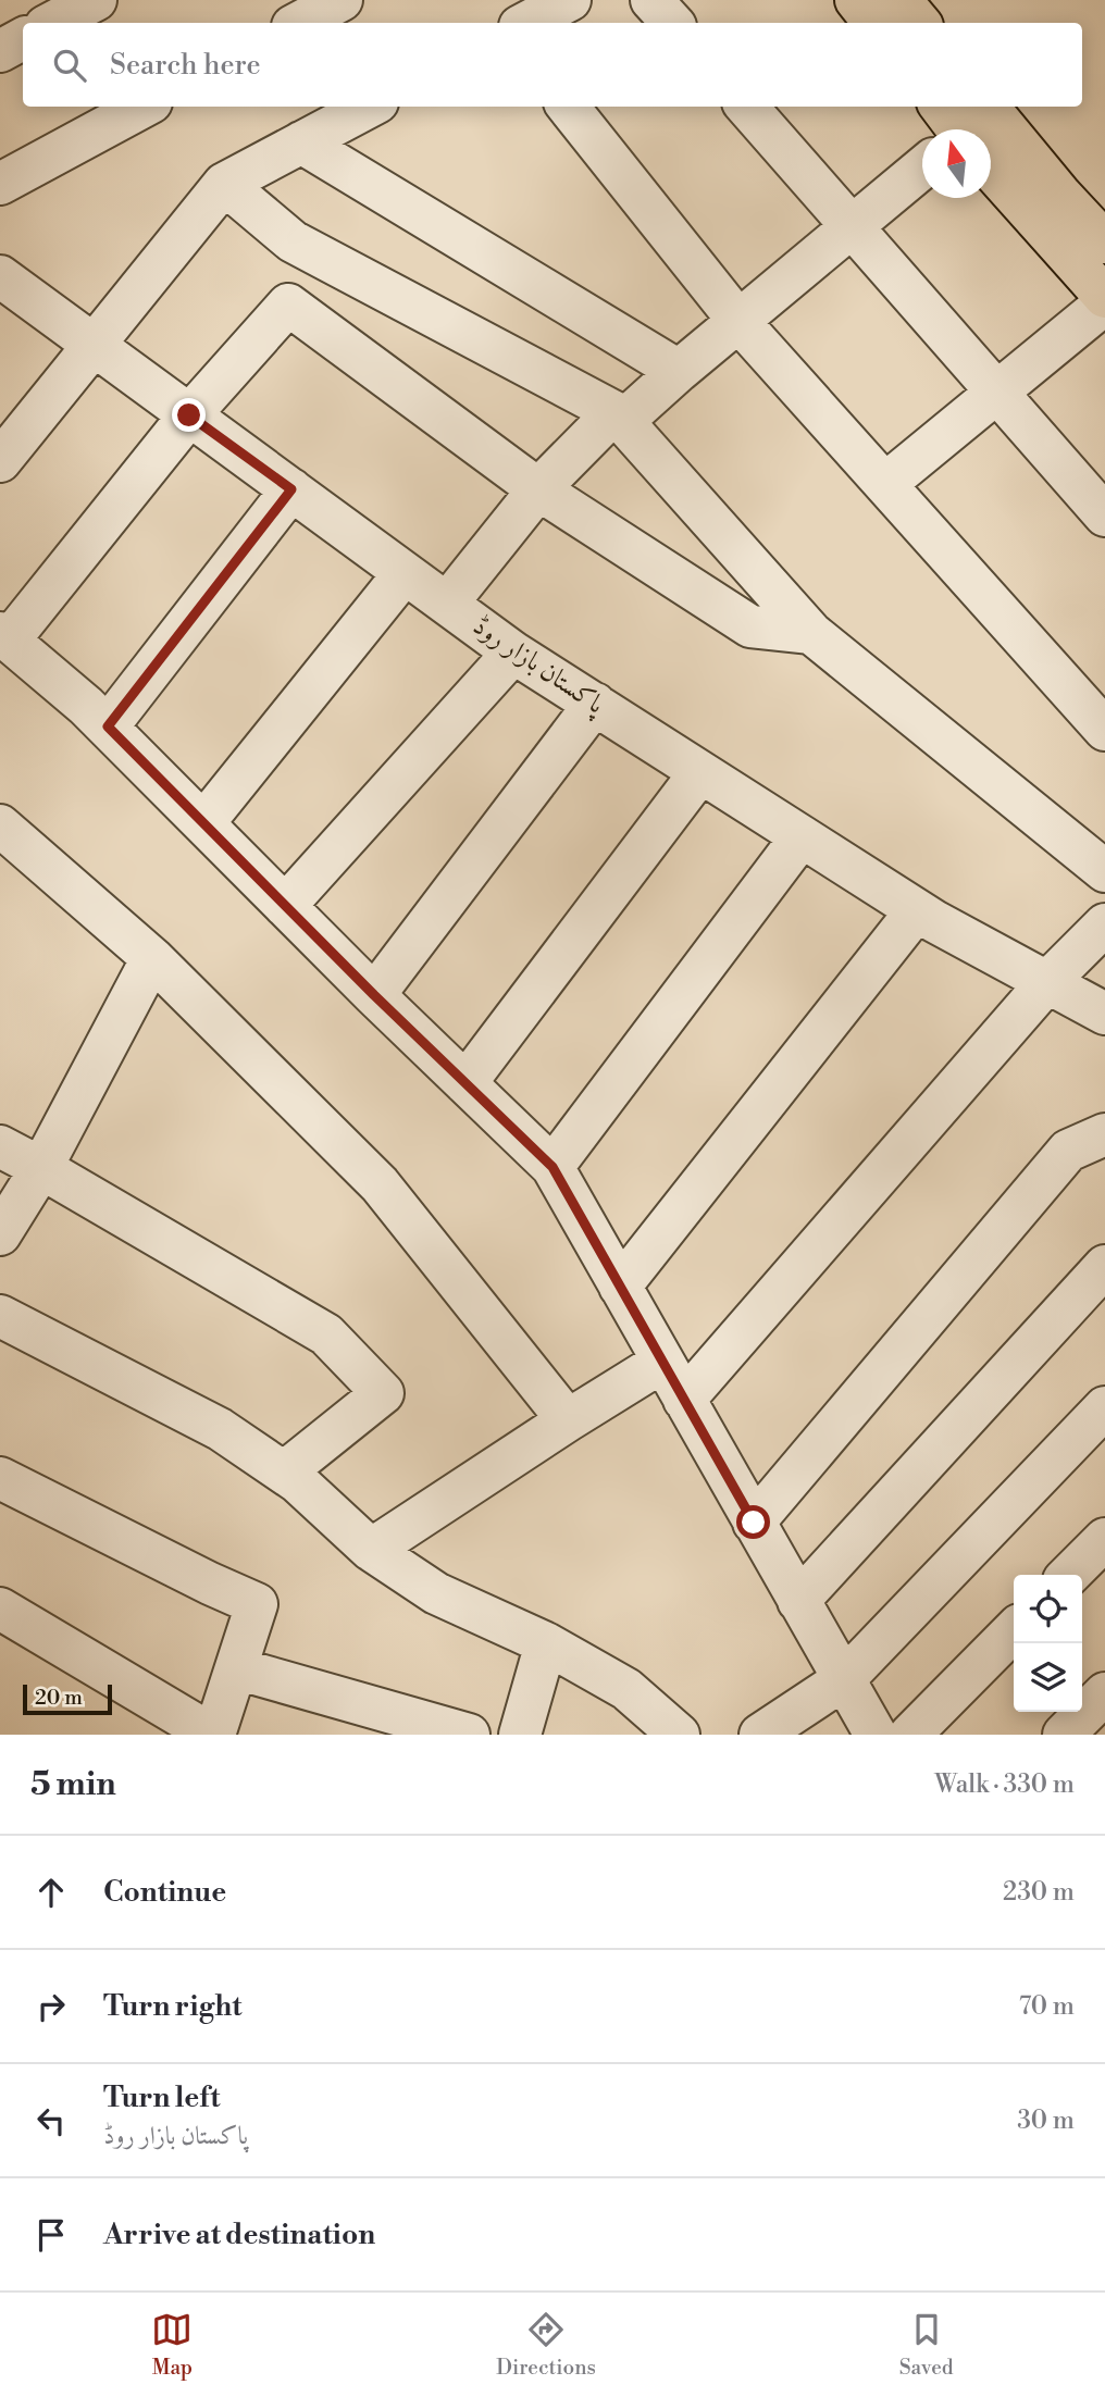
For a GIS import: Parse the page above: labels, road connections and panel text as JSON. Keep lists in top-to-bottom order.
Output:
{
  "streets": {
    "street": ["پاکستان بازار روڈ"]
  },
  "scale_bar": "20 m",
  "north": "top",
  "page": {
    "search": "Search here",
    "scale": "20 m",
    "heading": ["5 min", "Walk · 330 m"],
    "list": [
      ["Continue", "230 m"],
      ["Turn right", "70 m"],
      ["Turn left", "پاکستان بازار روڈ", "30 m"],
      "Arrive at destination"
    ],
    "nav": ["Map", "Directions", "Saved"]
  }
}
